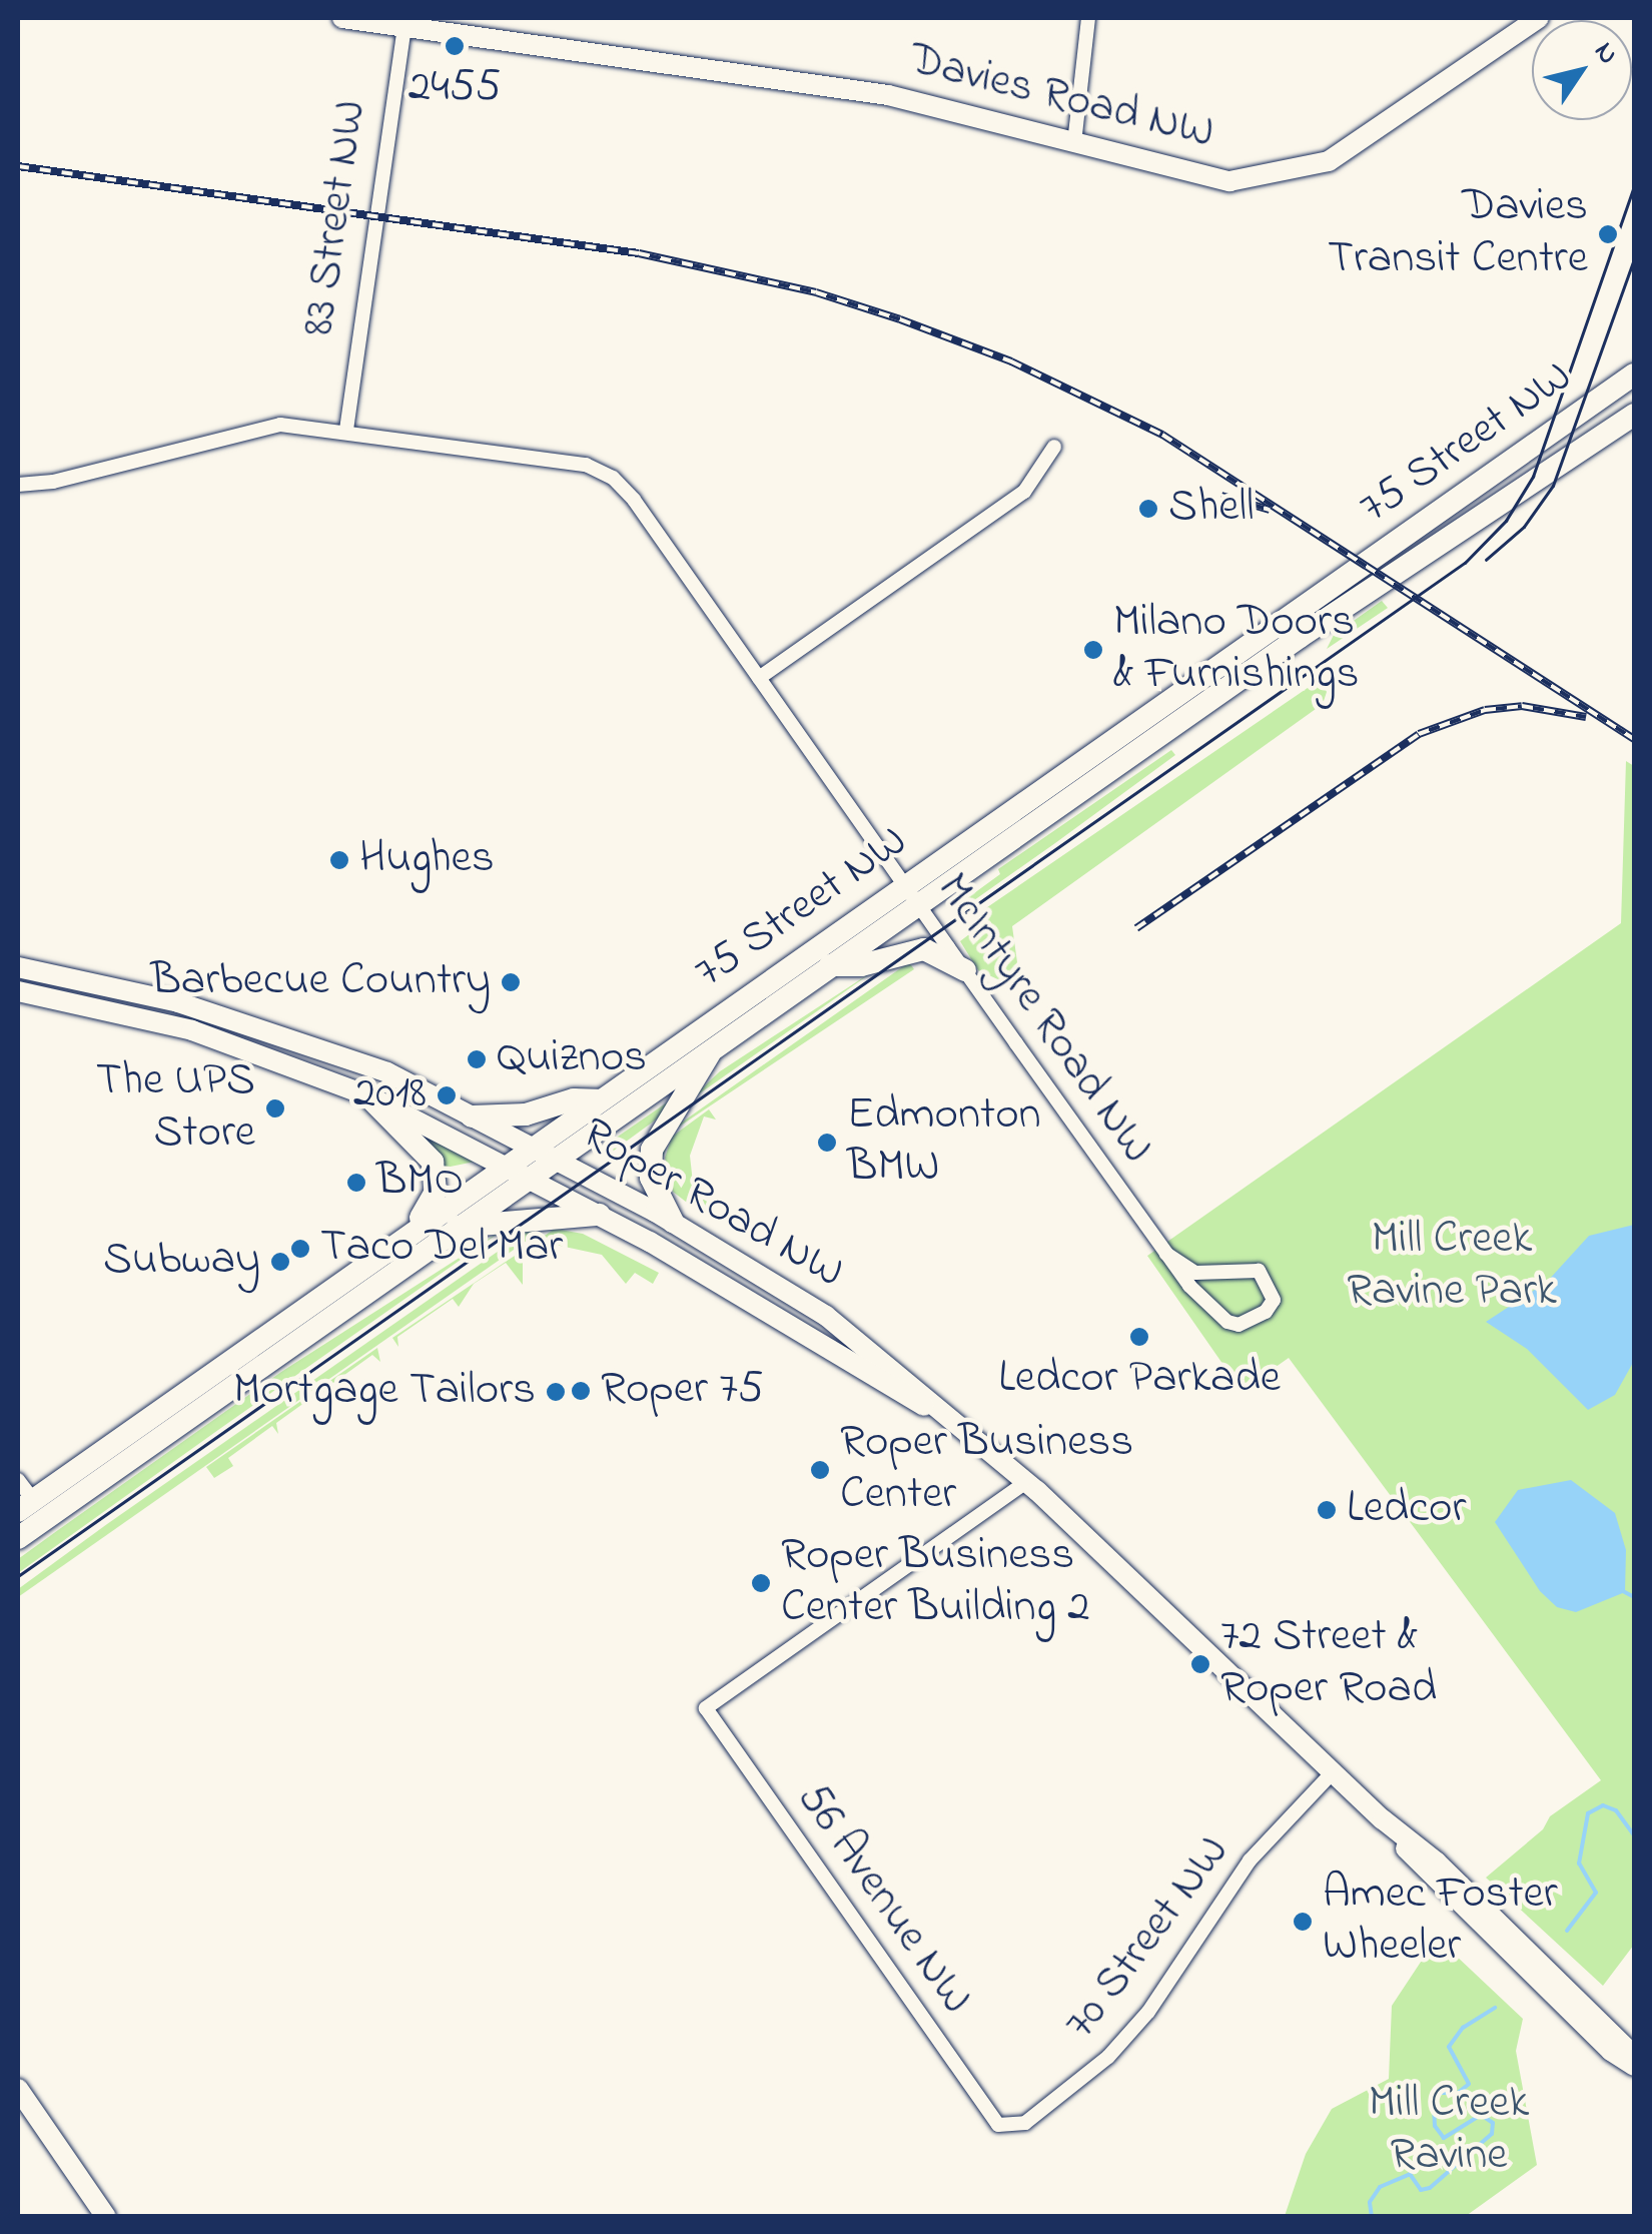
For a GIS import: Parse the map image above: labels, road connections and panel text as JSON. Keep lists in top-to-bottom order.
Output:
{
  "streets": {
    "main road": ["Davies Road NW", "75 Street NW", "Roper Road NW"],
    "street": [
      "83 Street NW",
      "McIntyre Road NW",
      "56 Avenue NW",
      "70 Street NW"
    ]
  },
  "crossings": [
    ["Davies Road NW", "83 Street NW"],
    ["83 Street NW", "McIntyre Road NW"],
    ["75 Street NW", "McIntyre Road NW"],
    ["75 Street NW", "Roper Road NW"],
    ["Roper Road NW", "56 Avenue NW"],
    ["Roper Road NW", "70 Street NW"],
    ["56 Avenue NW", "70 Street NW"]
  ],
  "parks": ["Mill Creek Ravine Park", "Mill Creek Ravine"],
  "places": [
    "2455",
    "Davies Transit Centre",
    "Shell",
    "Milano Doors & Furnishings",
    "Hughes",
    "Barbecue Country",
    "Quiznos",
    "2018",
    "The UPS Store",
    "Edmonton BMW",
    "BMO",
    "Taco Del Mar",
    "Subway",
    "Ledcor Parkade",
    "Roper 75",
    "Mortgage Tailors",
    "Roper Business Center",
    "Ledcor",
    "Roper Business Center Building 2",
    "72 Street & Roper Road",
    "Amec Foster Wheeler"
  ],
  "north": "top right"
}
